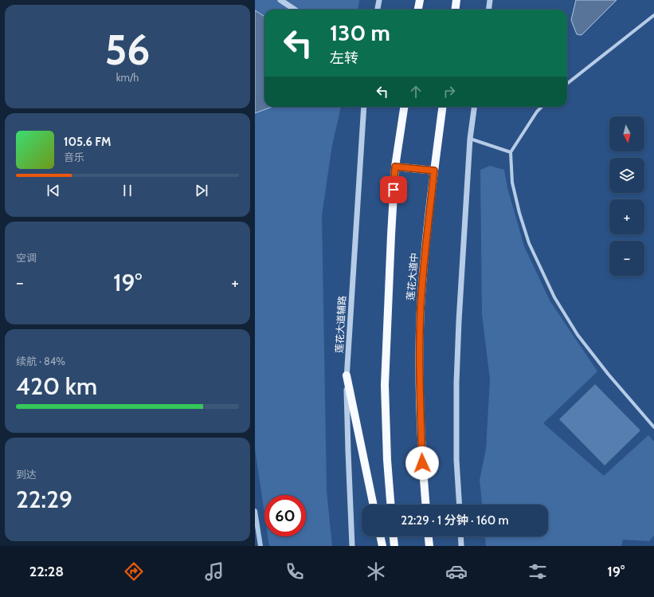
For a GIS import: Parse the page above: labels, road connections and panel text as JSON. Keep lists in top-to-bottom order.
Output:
{
  "streets": {
    "main road": ["莲花大道中"],
    "street": ["莲花大道辅路"]
  },
  "north": "bottom",
  "page": {
    "tile": [
      ["56", "km/h"],
      "空调",
      ["续航 · 84%", "420 km"],
      ["到达", "22:29"]
    ],
    "turn": ["130 m", "左转"],
    "map_buttons": ["+", "−"],
    "song": ["105.6 FM", "音乐"],
    "heat": ["−", "19°", "+"],
    "limit": "60",
    "trip": "22:29 · 1 分钟 · 160 m",
    "tabs": ["22:28", "19°"]
  }
}
